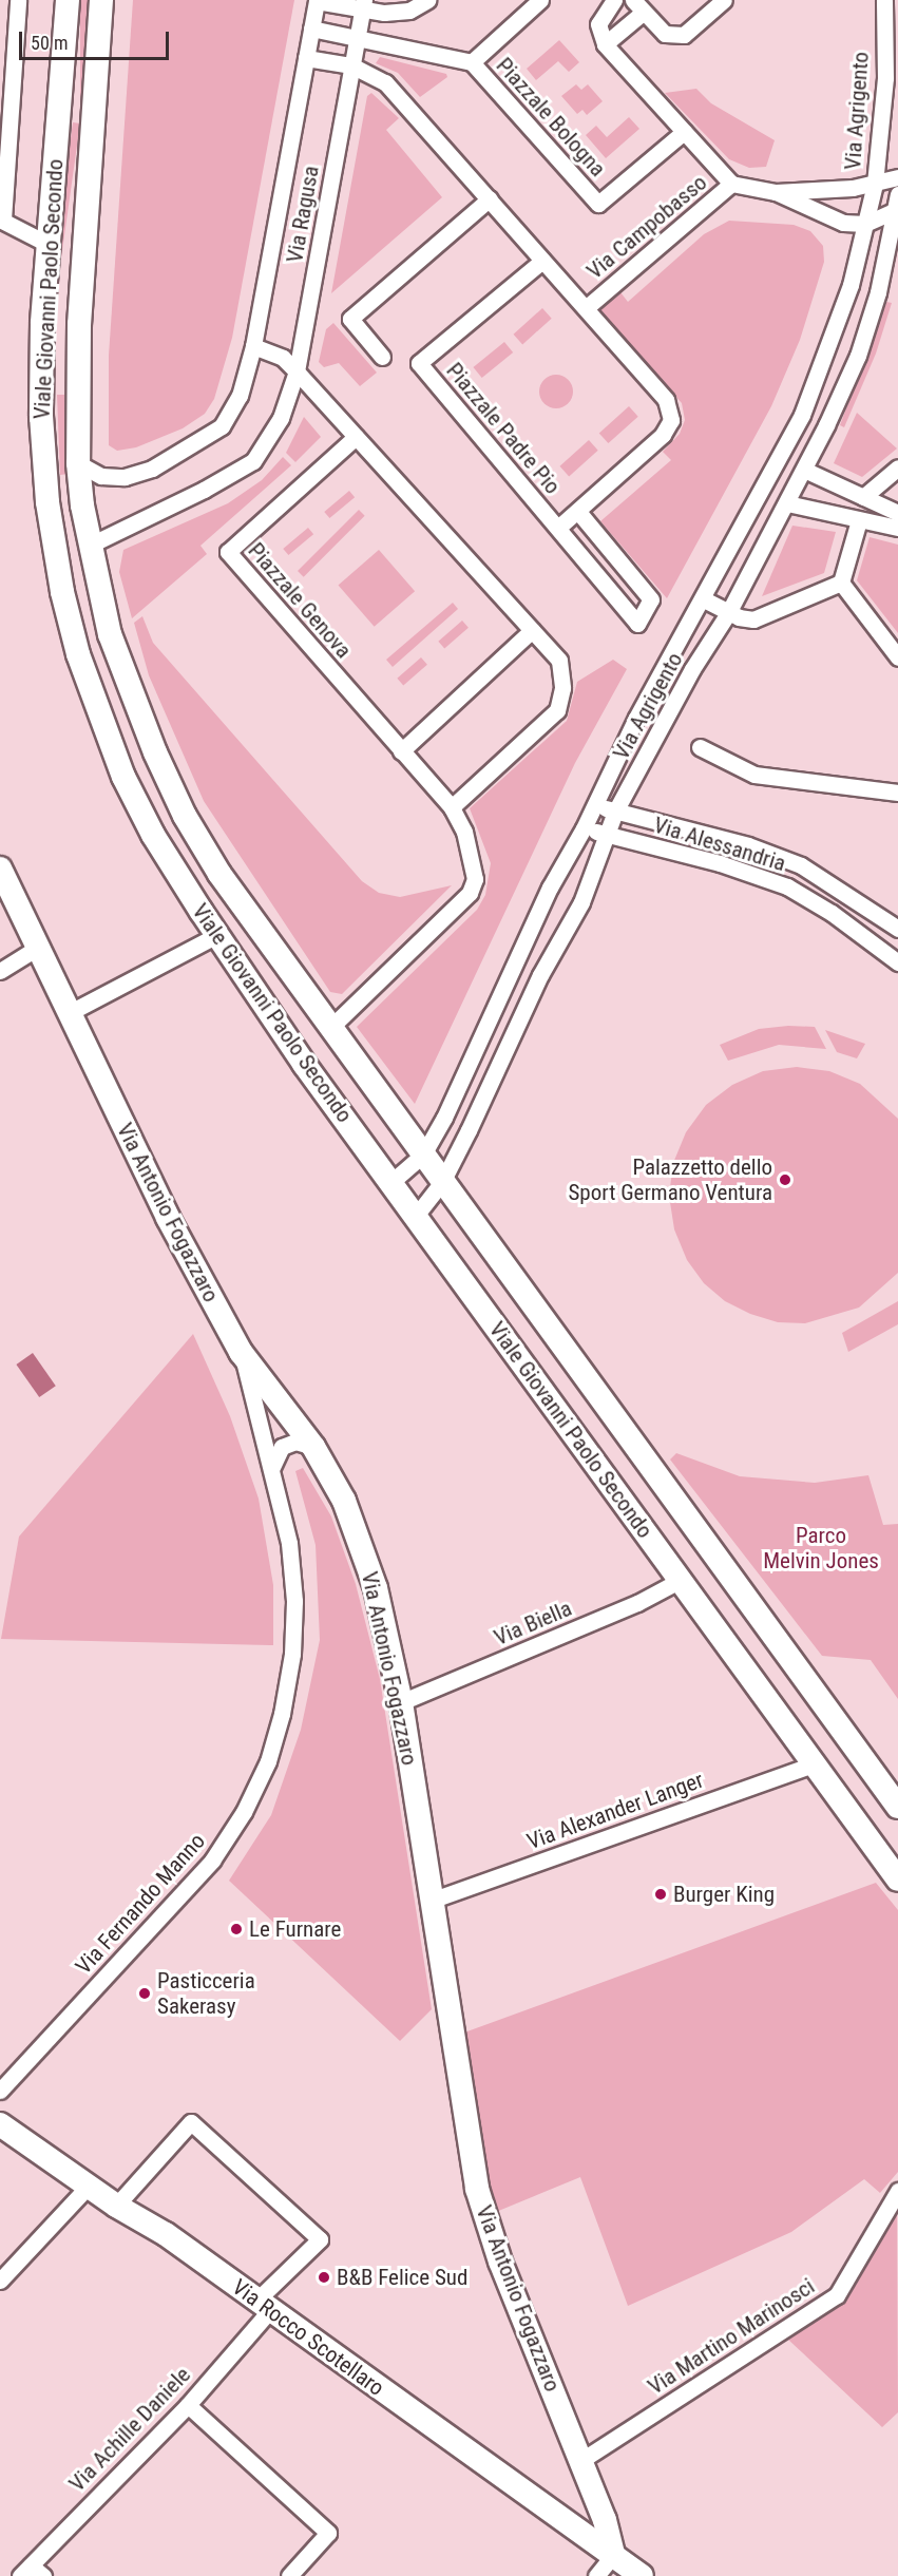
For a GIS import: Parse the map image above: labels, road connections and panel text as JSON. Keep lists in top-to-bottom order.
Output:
{
  "streets": {
    "main road": ["Viale Giovanni Paolo Secondo", "Via Antonio Fogazzaro", "Via Rocco Scotellaro"],
    "street": [
      "Via Agrigento",
      "Piazzale Bologna",
      "Via Ragusa",
      "Via Campobasso",
      "Piazzale Padre Pio",
      "Piazzale Genova",
      "Via Alessandria",
      "Via Biella",
      "Via Alexander Langer",
      "Via Fernando Manno",
      "Via Martino Marinosci",
      "Via Achille Daniele"
    ]
  },
  "crossings": [
    ["Via Agrigento", "Via Campobasso"],
    ["Via Agrigento", "Viale Giovanni Paolo Secondo"],
    ["Via Agrigento", "Via Alessandria"],
    ["Piazzale Bologna", "Via Ragusa"],
    ["Via Ragusa", "Viale Giovanni Paolo Secondo"],
    ["Via Ragusa", "Piazzale Padre Pio"],
    ["Via Campobasso", "Piazzale Padre Pio"],
    ["Viale Giovanni Paolo Secondo", "Piazzale Genova"],
    ["Viale Giovanni Paolo Secondo", "Via Biella"],
    ["Viale Giovanni Paolo Secondo", "Via Alexander Langer"],
    ["Via Antonio Fogazzaro", "Via Biella"],
    ["Via Antonio Fogazzaro", "Via Alexander Langer"],
    ["Via Antonio Fogazzaro", "Via Fernando Manno"],
    ["Via Antonio Fogazzaro", "Via Martino Marinosci"],
    ["Via Antonio Fogazzaro", "Via Rocco Scotellaro"],
    ["Via Rocco Scotellaro", "Via Achille Daniele"]
  ],
  "parks": ["Parco Melvin Jones"],
  "places": [
    "Palazzetto dello Sport Germano Ventura",
    "Burger King",
    "Le Furnare",
    "Pasticceria Sakerasy",
    "B&B Felice Sud"
  ],
  "scale_bar": "50 m"
}
